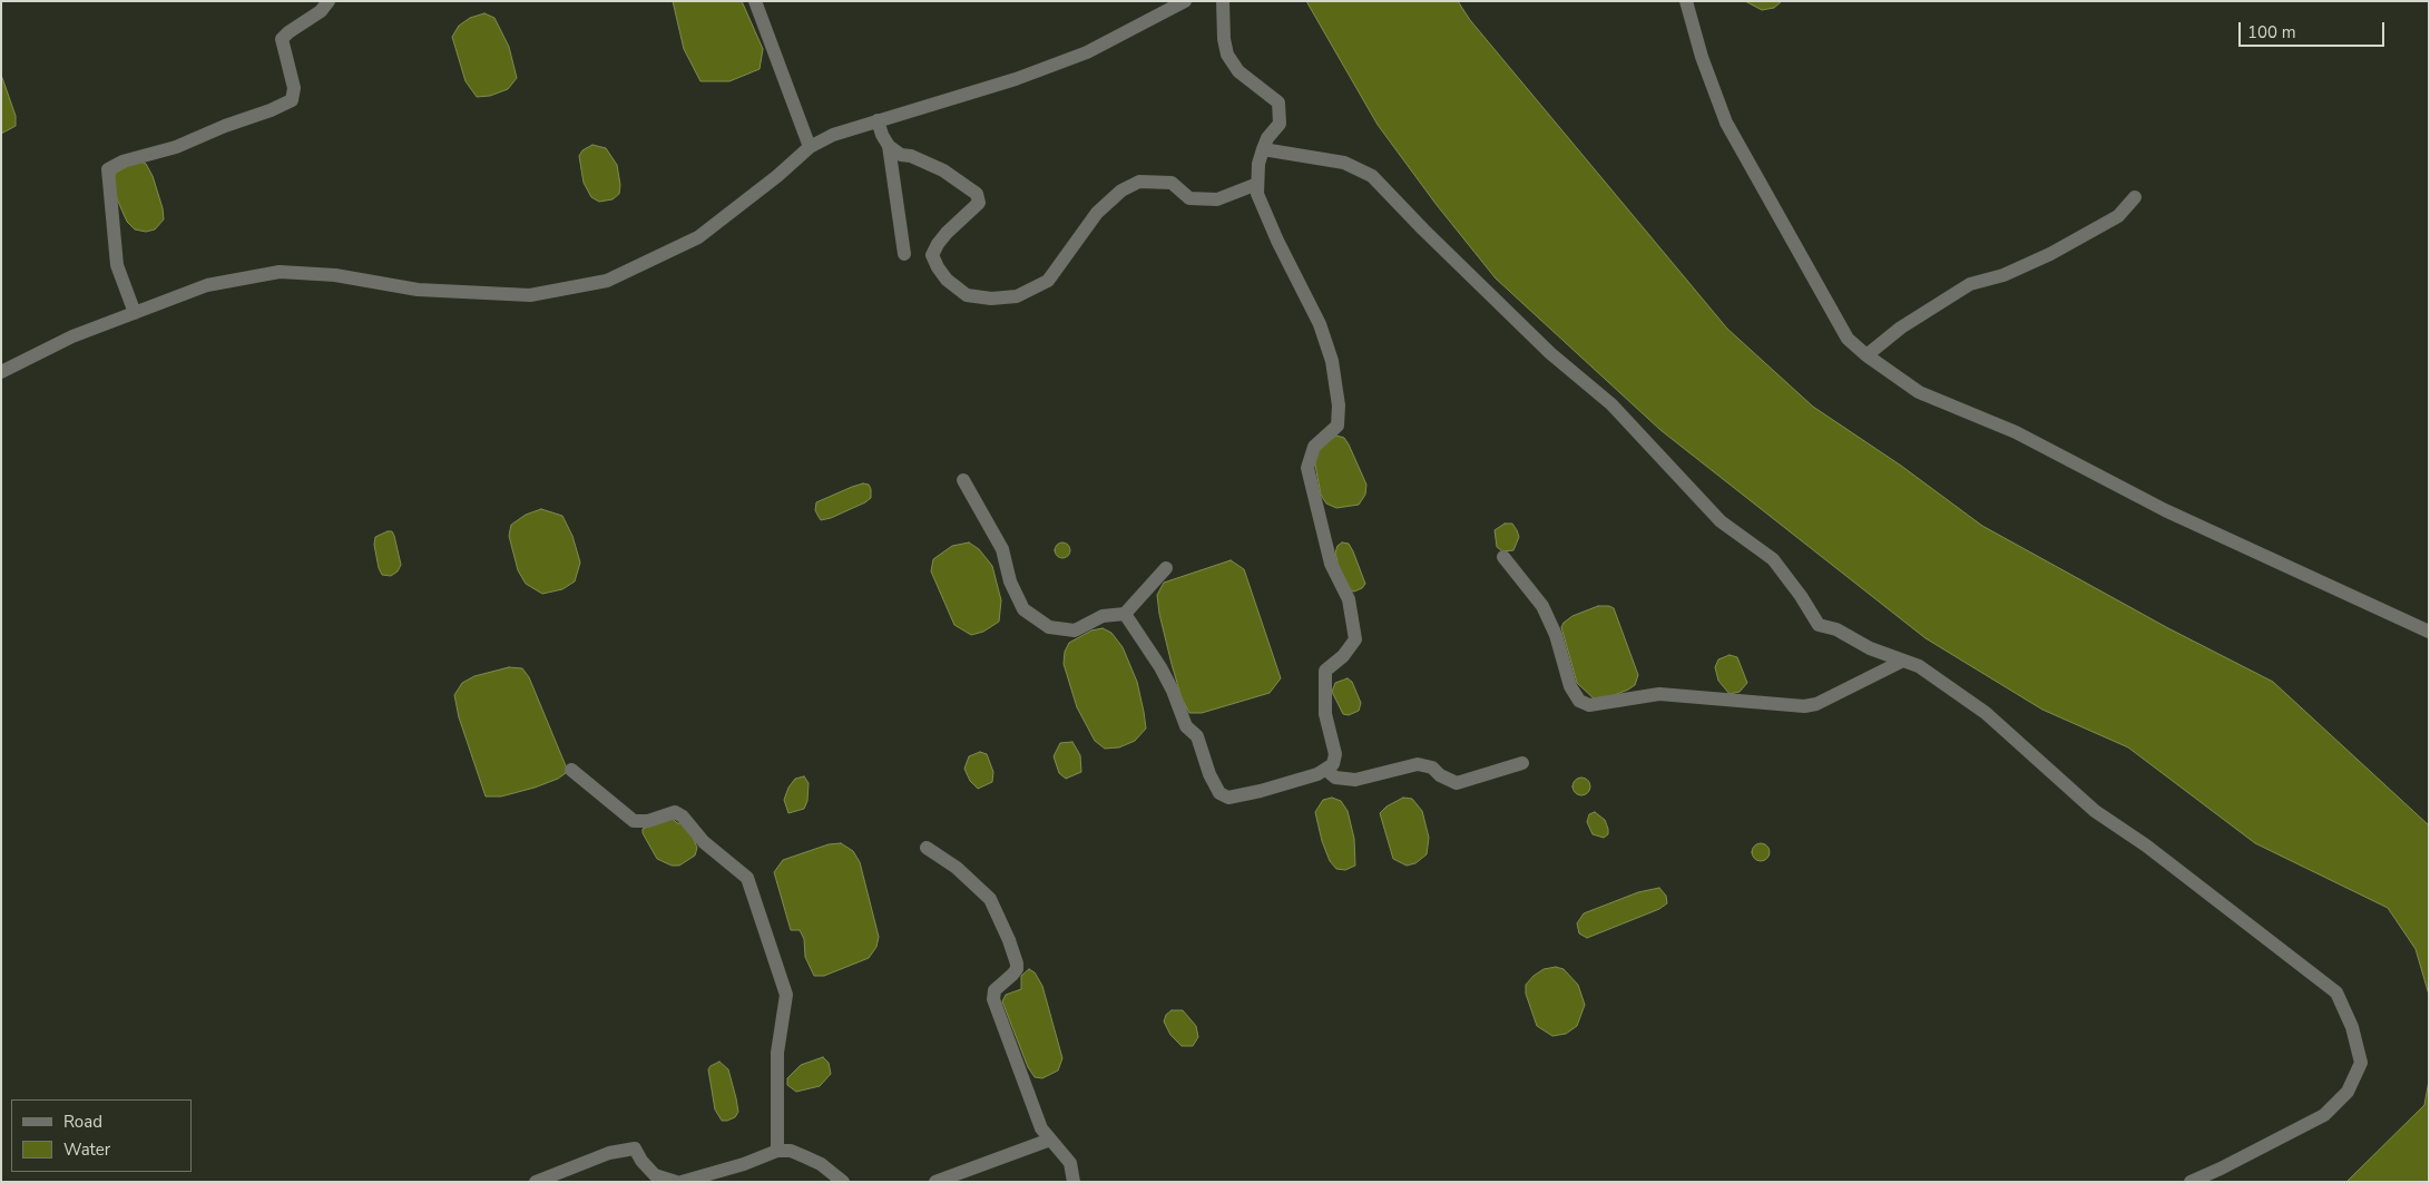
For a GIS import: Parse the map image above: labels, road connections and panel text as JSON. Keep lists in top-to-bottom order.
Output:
{
  "legend": ["Road", "Water"],
  "scale_bar": "100 m"
}
